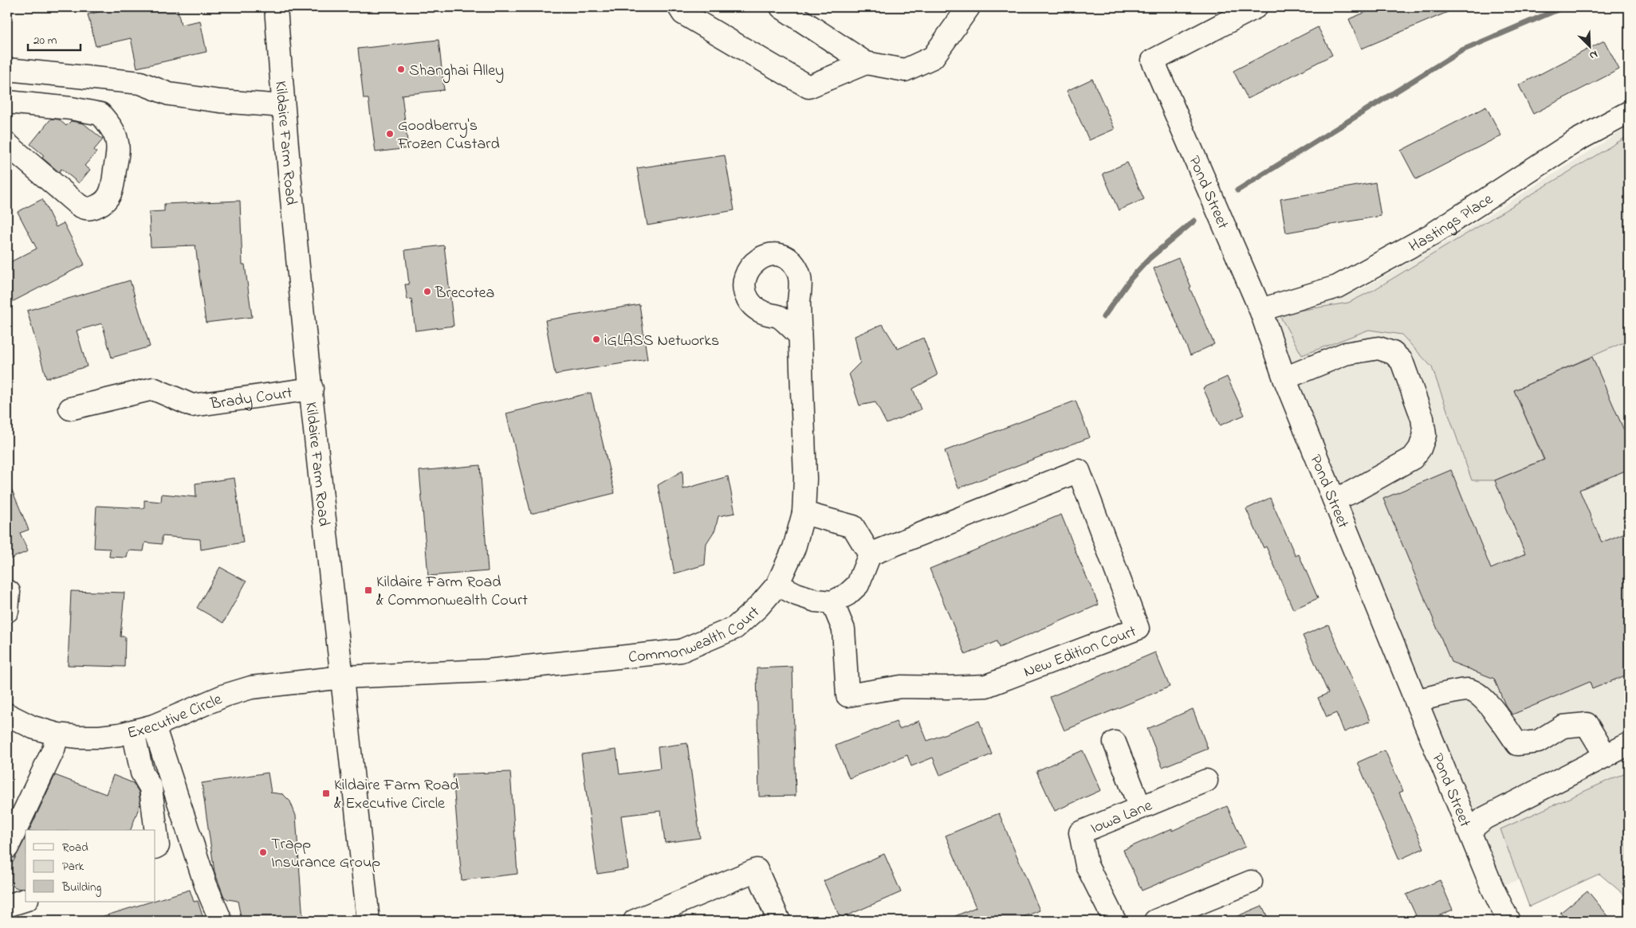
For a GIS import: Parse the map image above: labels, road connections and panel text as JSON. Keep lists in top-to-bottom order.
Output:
{
  "streets": {
    "street": [
      "Kildaire Farm Road",
      "Pond Street",
      "Hastings Place",
      "Brady Court",
      "Commonwealth Court",
      "New Edition Court",
      "Executive Circle",
      "Iowa Lane"
    ]
  },
  "crossings": [
    ["Kildaire Farm Road", "Brady Court"],
    ["Kildaire Farm Road", "Commonwealth Court"],
    ["Kildaire Farm Road", "Executive Circle"],
    ["Pond Street", "Hastings Place"],
    ["Commonwealth Court", "New Edition Court"],
    ["Commonwealth Court", "Executive Circle"]
  ],
  "places": {
    "other": [
      "Shanghai Alley",
      "Goodberry's Frozen Custard",
      "Brecotea",
      "iGLASS Networks",
      "Trapp Insurance Group"
    ],
    "transit": ["Kildaire Farm Road & Commonwealth Court", "Kildaire Farm Road & Executive Circle"]
  },
  "legend": ["Road", "Park", "Building"],
  "scale_bar": "20 m",
  "north": "bottom right"
}
